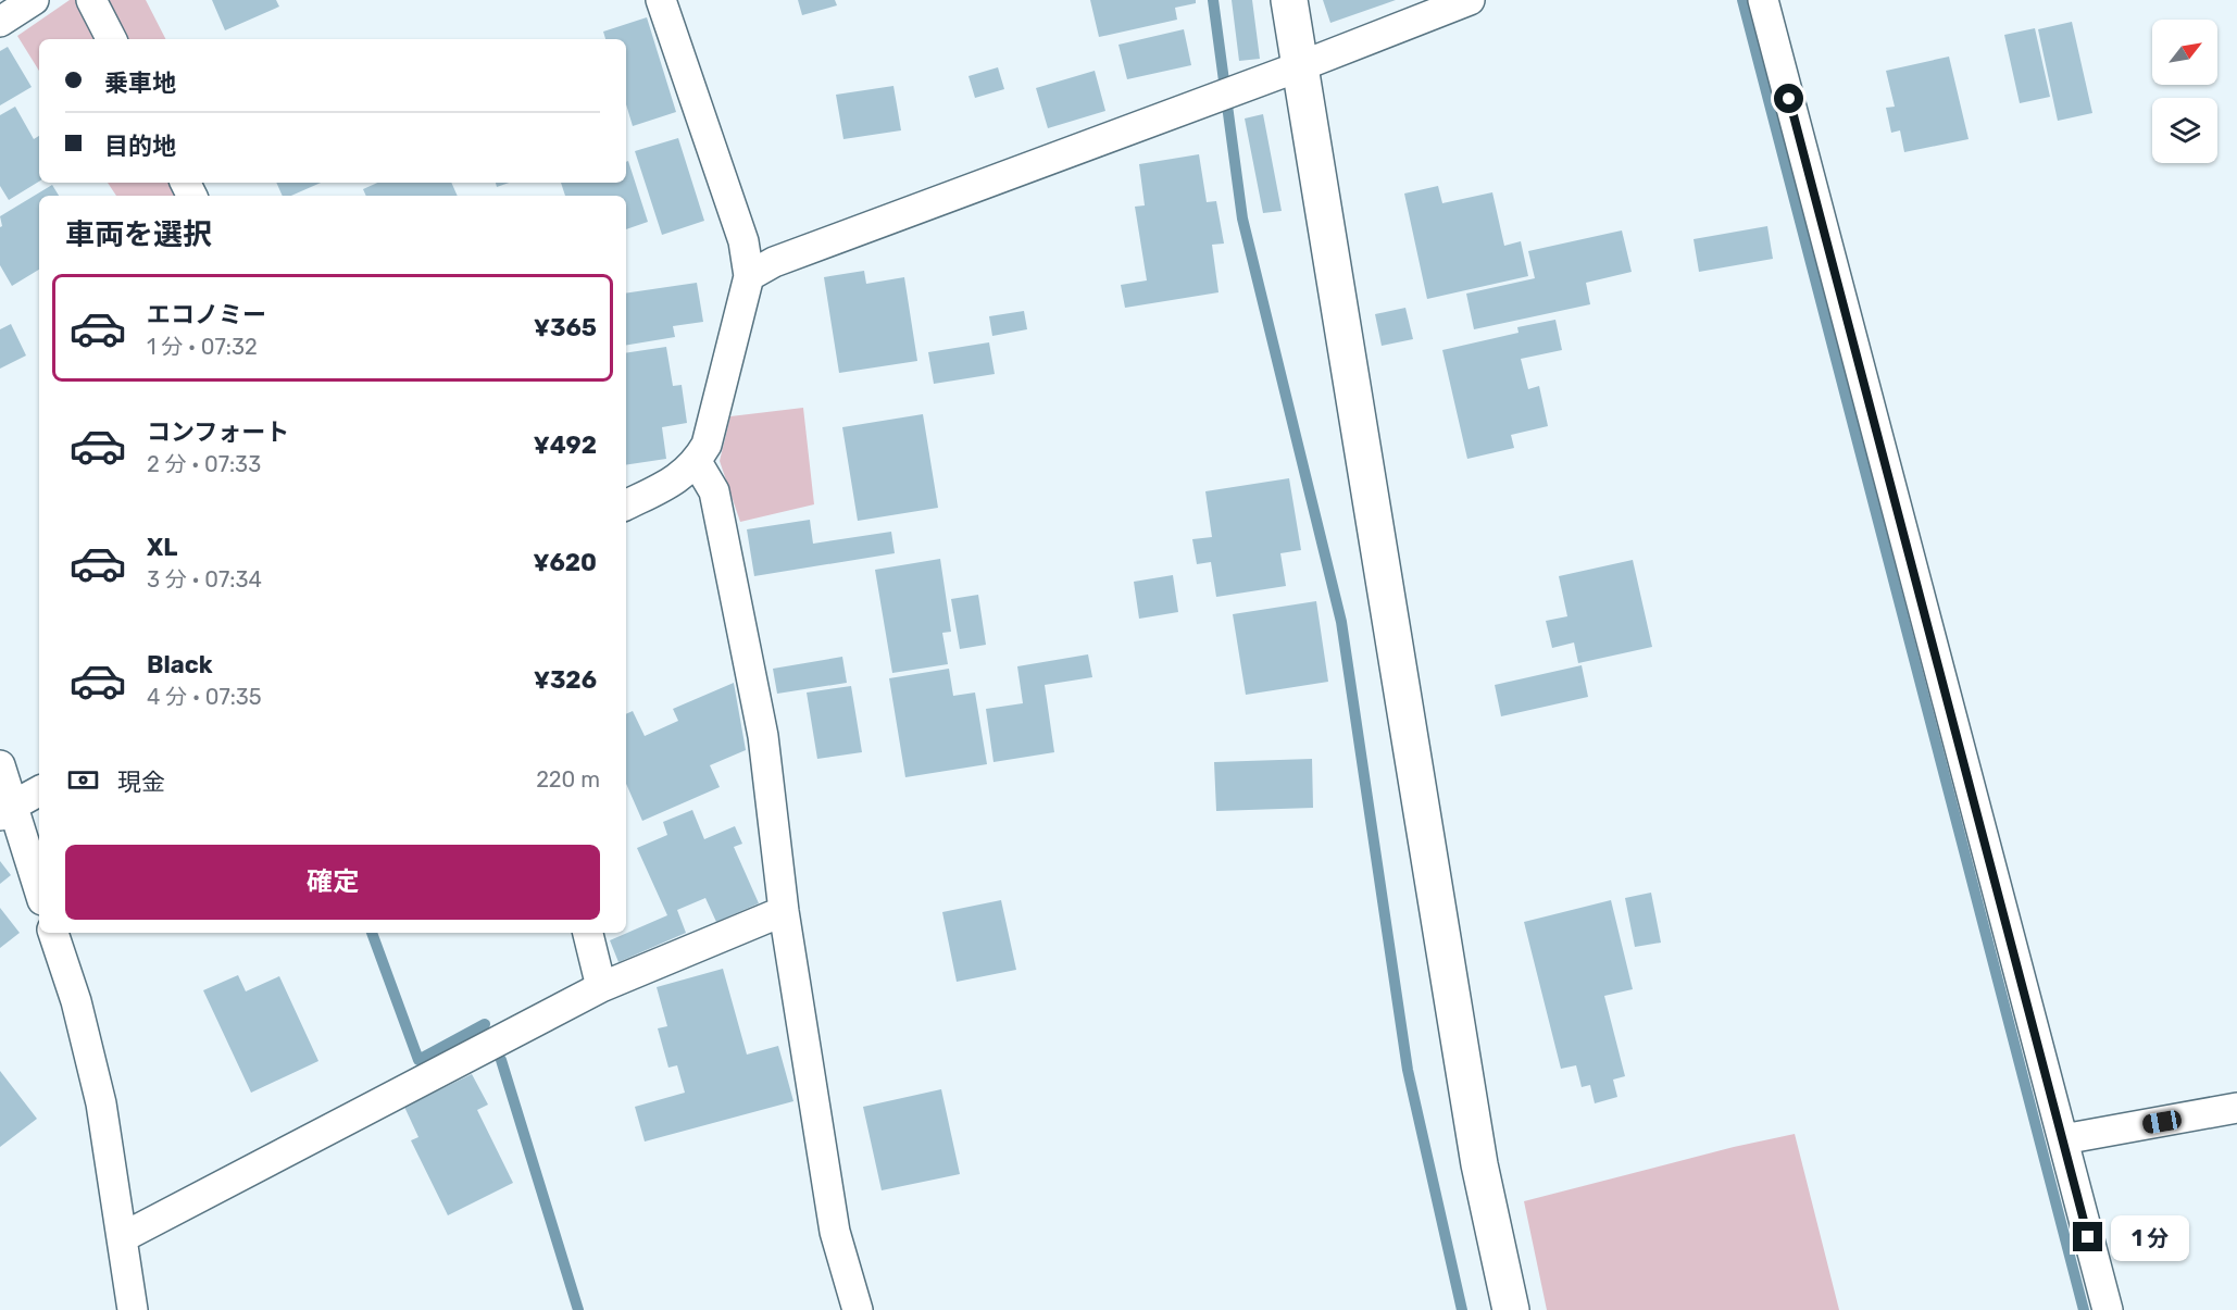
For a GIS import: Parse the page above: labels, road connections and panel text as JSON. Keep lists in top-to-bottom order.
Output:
{
  "north": "top right",
  "page": {
    "banner": ["乗車地", "目的地"],
    "heading": "車両を選択",
    "list": [
      {
        "name": "エコノミー",
        "note": "1 分 · 07:32",
        "value": "¥365"
      },
      {
        "name": "コンフォート",
        "note": "2 分 · 07:33",
        "value": "¥492"
      },
      {
        "name": "XL",
        "note": "3 分 · 07:34",
        "value": "¥620"
      },
      {
        "name": "Black",
        "note": "4 分 · 07:35",
        "value": "¥326"
      }
    ],
    "pay": ["現金", "220 m"],
    "buttons": "確定",
    "bubble": "1 分"
  }
}
